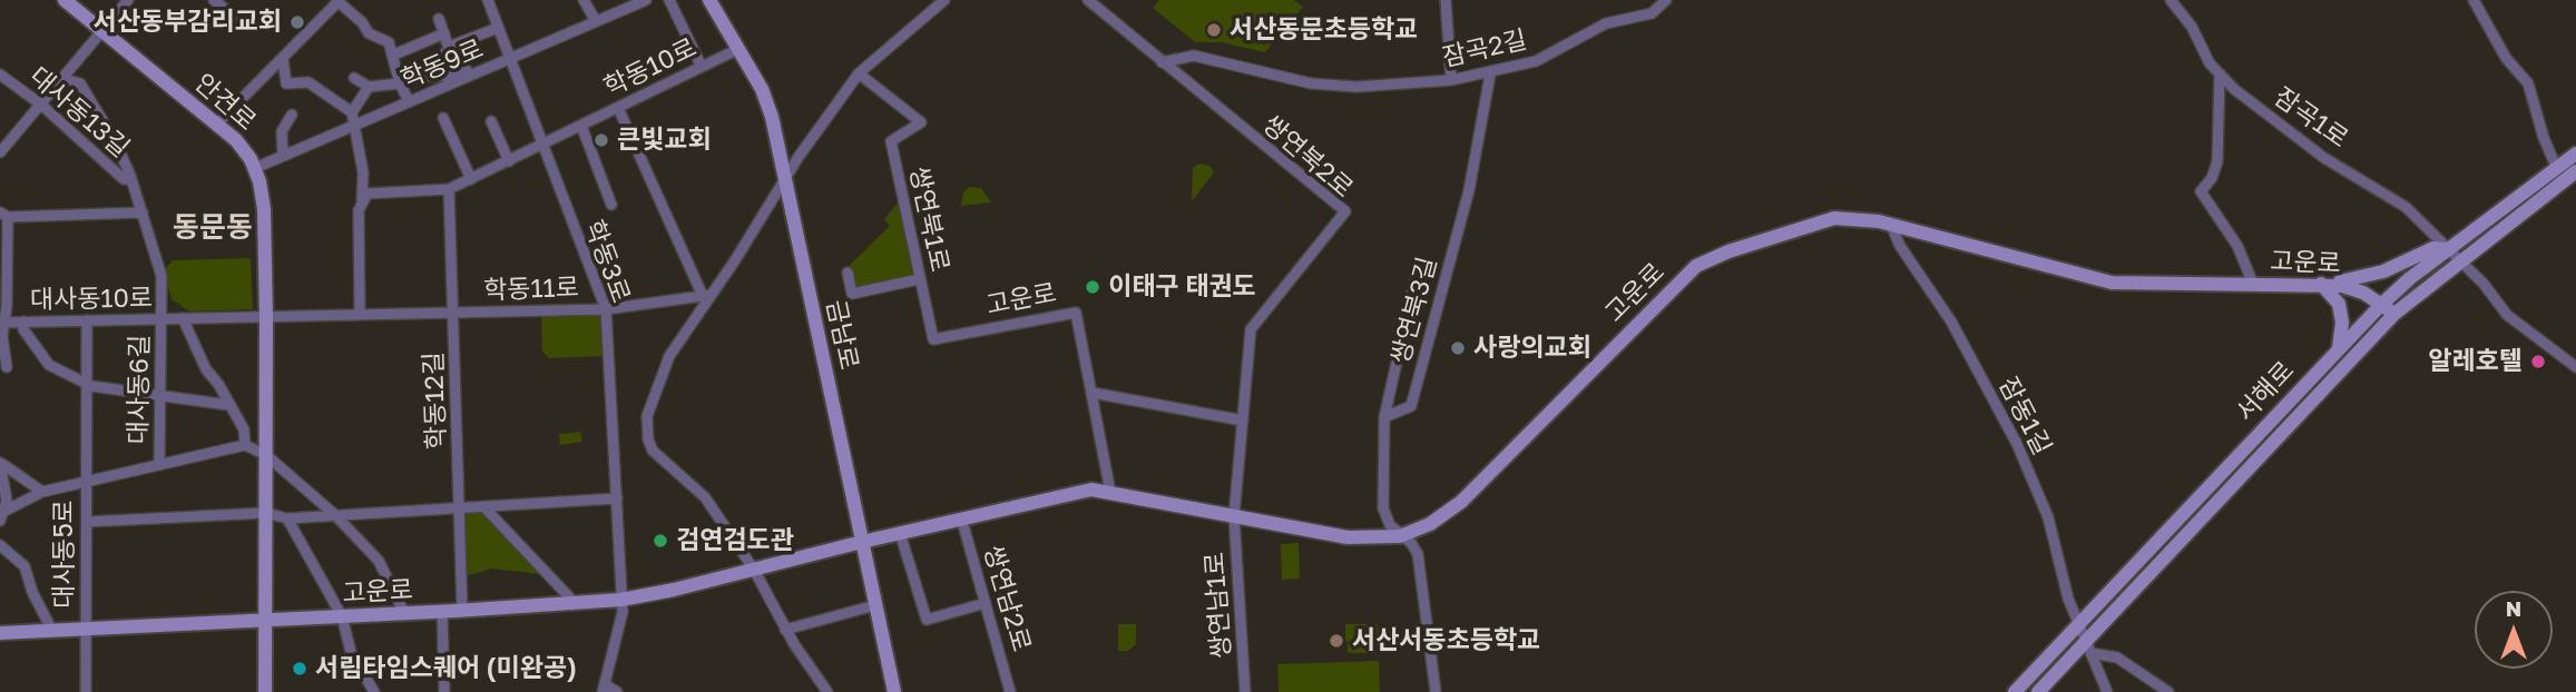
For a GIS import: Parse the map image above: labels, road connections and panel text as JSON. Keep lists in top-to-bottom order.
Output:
{
  "streets": {
    "street": [
      "잠곡2길",
      "학동9로",
      "학동10로",
      "안견로",
      "대사동13길",
      "잠곡1로",
      "쌍연북2로",
      "쌍연북1로",
      "학동3로",
      "고운로",
      "학동11로",
      "대사동10로",
      "쌍연북3길",
      "금남로",
      "대사동6길",
      "서해로",
      "학동12길",
      "잠동1길",
      "대사동5로",
      "쌍연남2로",
      "쌍연남1로"
    ]
  },
  "crossings": [
    ["잠곡2길", "쌍연북2로"],
    ["잠곡2길", "쌍연북3길"],
    ["학동9로", "안견로"],
    ["학동9로", "학동3로"],
    ["학동10로", "학동3로"],
    ["학동10로", "금남로"],
    ["학동10로", "학동12길"],
    ["안견로", "고운로"],
    ["안견로", "학동11로"],
    ["안견로", "대사동10로"],
    ["대사동13길", "대사동10로"],
    ["대사동13길", "대사동6길"],
    ["잠곡1로", "고운로"],
    ["잠곡1로", "서해로"],
    ["쌍연북2로", "쌍연남1로"],
    ["쌍연북1로", "고운로"],
    ["학동3로", "고운로"],
    ["학동3로", "학동11로"],
    ["고운로", "금남로"],
    ["고운로", "서해로"],
    ["고운로", "학동12길"],
    ["고운로", "잠동1길"],
    ["고운로", "대사동5로"],
    ["고운로", "쌍연남2로"],
    ["고운로", "쌍연남1로"],
    ["학동11로", "대사동10로"],
    ["학동11로", "학동12길"],
    ["대사동10로", "대사동6길"],
    ["대사동10로", "대사동5로"],
    ["대사동6길", "대사동5로"],
    ["서해로", "잠동1길"]
  ],
  "districts": ["동문동"],
  "places": [
    "서산동부감리교회",
    "서산동문초등학교",
    "큰빛교회",
    "이태구 태권도",
    "사랑의교회",
    "알레호텔",
    "검연검도관",
    "서산서동초등학교",
    "서림타임스퀘어 (미완공)"
  ],
  "north": "top"
}
